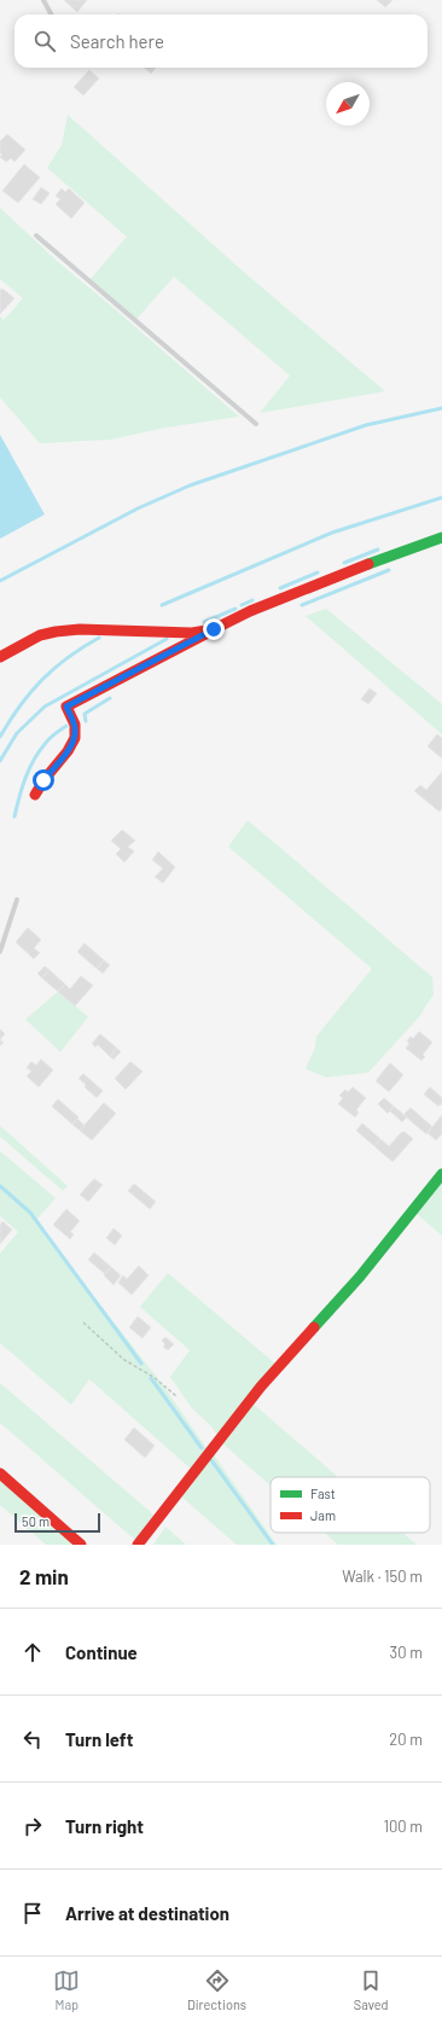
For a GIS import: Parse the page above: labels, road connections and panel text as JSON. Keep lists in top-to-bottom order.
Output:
{
  "legend": ["Fast", "Jam"],
  "scale_bar": "50 m",
  "north": "bottom left",
  "page": {
    "search": "Search here",
    "scale": "50 m",
    "heading": ["2 min", "Walk · 150 m"],
    "list": [
      ["Continue", "30 m"],
      ["Turn left", "20 m"],
      ["Turn right", "100 m"],
      "Arrive at destination"
    ],
    "nav": ["Map", "Directions", "Saved"]
  }
}
